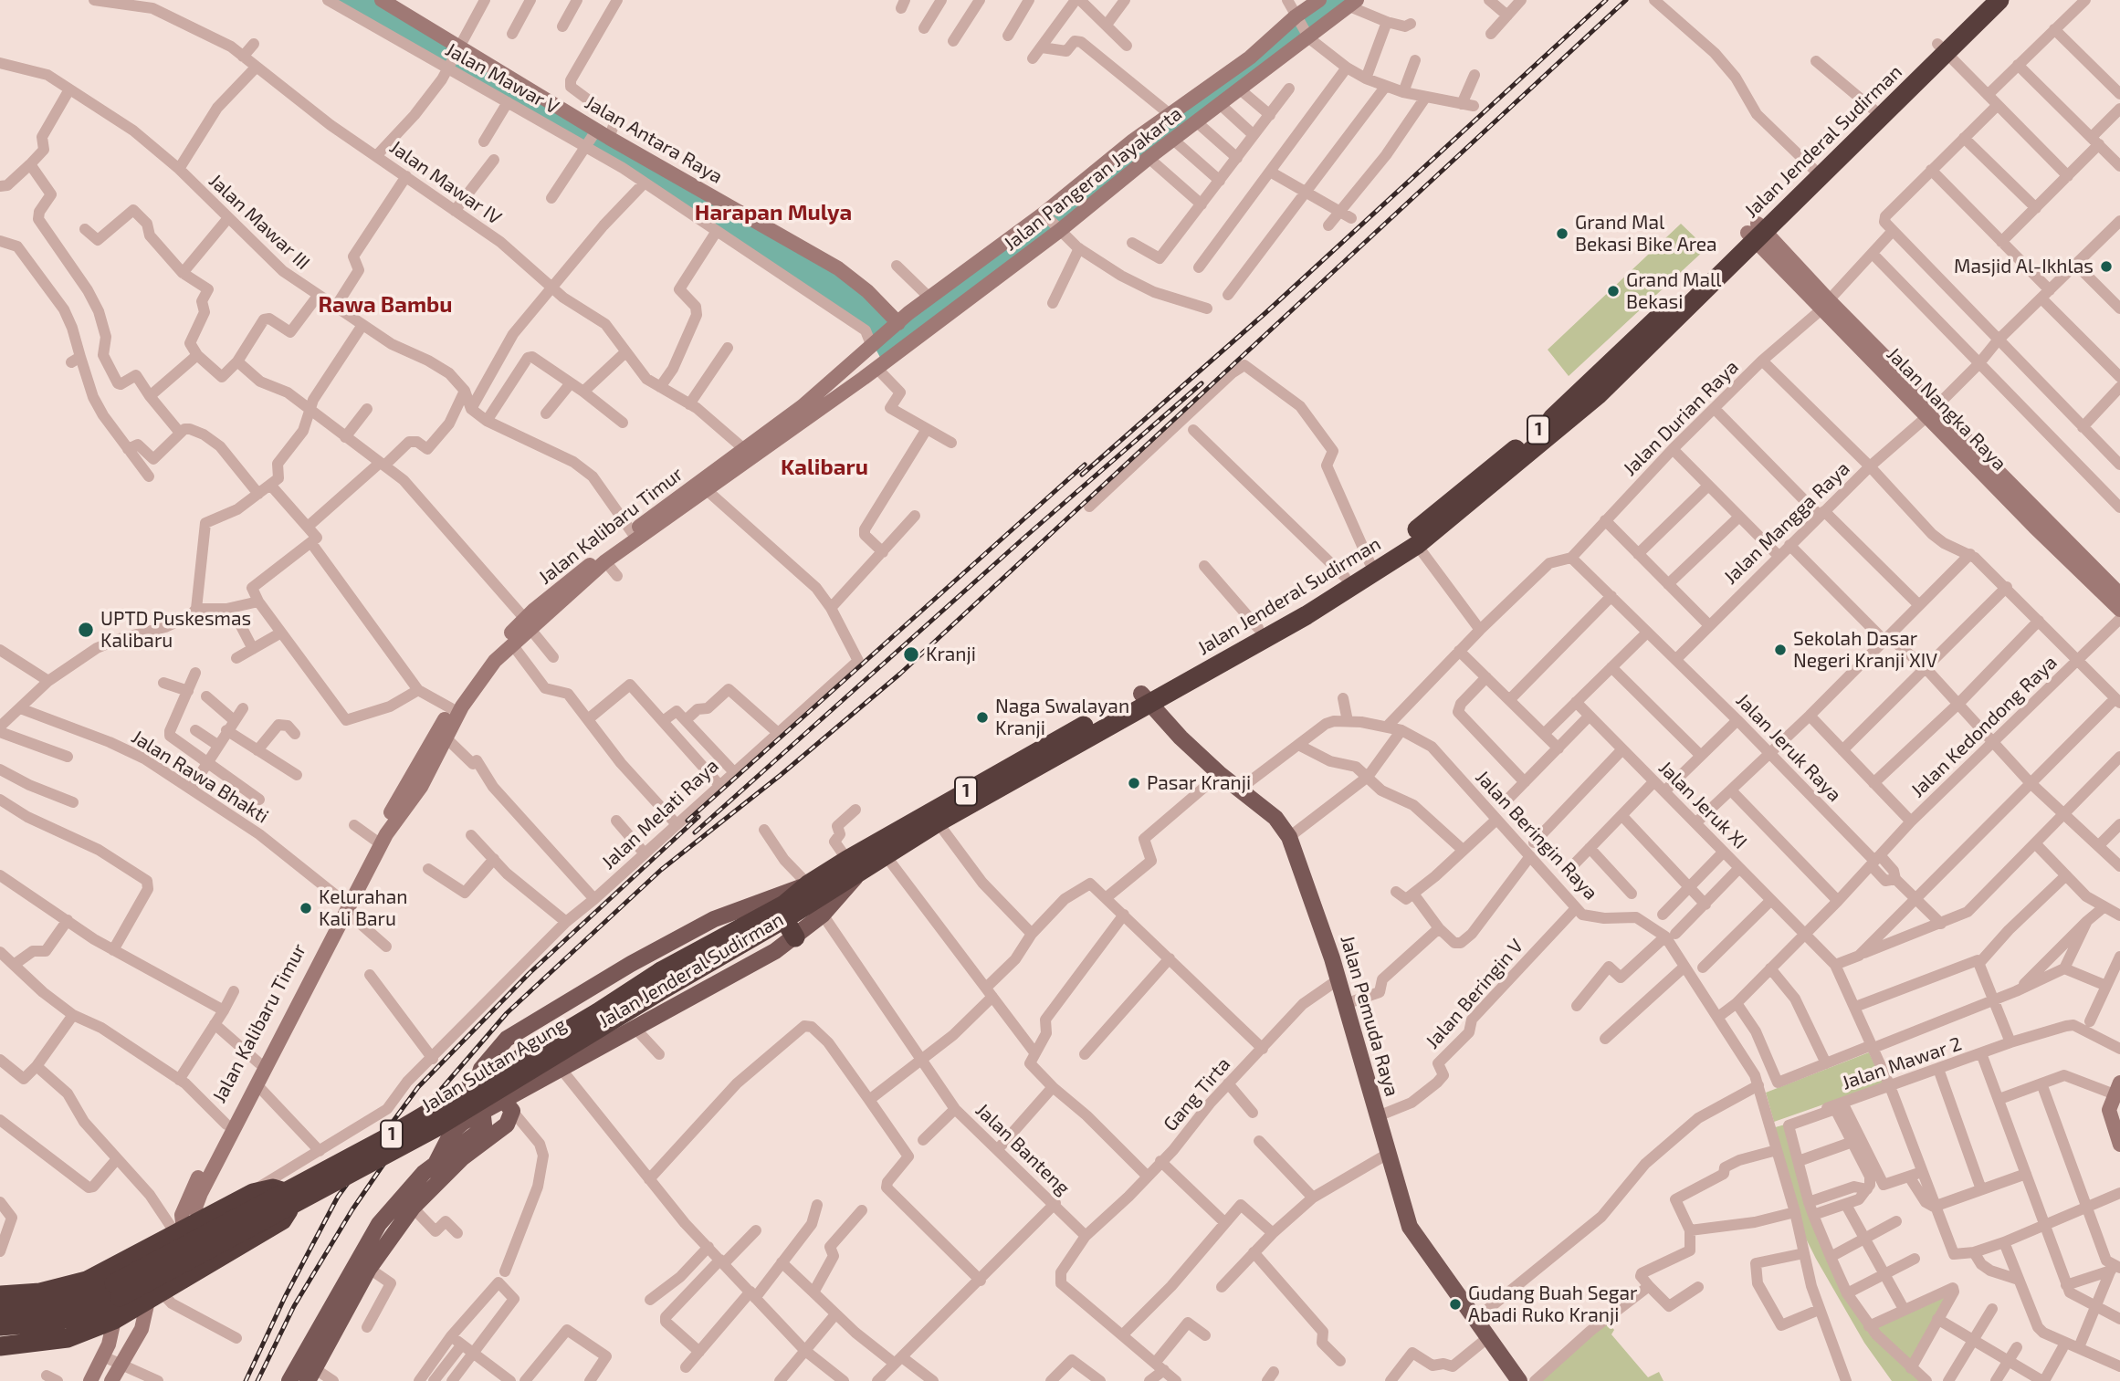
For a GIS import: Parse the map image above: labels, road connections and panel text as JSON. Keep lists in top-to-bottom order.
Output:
{
  "streets": {
    "highway": ["Jalan Jenderal Sudirman", "1", "Jalan Sultan Agung"],
    "main road": ["Jalan Pemuda Raya"],
    "street": [
      "Jalan Mawar V",
      "Jalan Antara Raya",
      "Jalan Pangeran Jayakarta",
      "Jalan Mawar IV",
      "Jalan Mawar III",
      "Jalan Nangka Raya",
      "Jalan Durian Raya",
      "Jalan Mangga Raya",
      "Jalan Kalibaru Timur",
      "Jalan Kedondong Raya",
      "Jalan Jeruk Raya",
      "Jalan Rawa Bhakti",
      "Jalan Jeruk XI",
      "Jalan Melati Raya",
      "Jalan Beringin Raya",
      "Jalan Beringin V",
      "Jalan Mawar 2",
      "Gang Tirta",
      "Jalan Banteng"
    ]
  },
  "crossings": [
    ["Jalan Mawar V", "Jalan Antara Raya"],
    ["Jalan Mawar V", "Jalan Kalibaru Timur"],
    ["Jalan Antara Raya", "Jalan Pangeran Jayakarta"],
    ["Jalan Antara Raya", "Jalan Kalibaru Timur"],
    ["Jalan Jenderal Sudirman", "Jalan Nangka Raya"],
    ["Jalan Jenderal Sudirman", "Jalan Pemuda Raya"],
    ["Jalan Jenderal Sudirman", "Jalan Sultan Agung"],
    ["Jalan Jenderal Sudirman", "Jalan Banteng"],
    ["Jalan Pangeran Jayakarta", "Jalan Kalibaru Timur"],
    ["Jalan Mawar IV", "Jalan Kalibaru Timur"],
    ["Jalan Nangka Raya", "Jalan Durian Raya"],
    ["Jalan Nangka Raya", "Jalan Mangga Raya"],
    ["Jalan Durian Raya", "Jalan Jeruk Raya"],
    ["Jalan Mangga Raya", "Jalan Jeruk Raya"],
    ["Jalan Kalibaru Timur", "Jalan Rawa Bhakti"],
    ["Jalan Kalibaru Timur", "Jalan Melati Raya"],
    ["Jalan Kedondong Raya", "Jalan Jeruk Raya"],
    ["Jalan Kedondong Raya", "Jalan Jeruk XI"],
    ["Jalan Kedondong Raya", "Jalan Beringin Raya"],
    ["Jalan Jeruk XI", "Jalan Mawar 2"],
    ["Jalan Beringin Raya", "Jalan Beringin V"],
    ["Jalan Beringin Raya", "Jalan Pemuda Raya"],
    ["Jalan Beringin Raya", "Jalan Mawar 2"],
    ["Jalan Beringin V", "Jalan Pemuda Raya"],
    ["Jalan Pemuda Raya", "Gang Tirta"],
    ["Gang Tirta", "Jalan Banteng"]
  ],
  "districts": ["Harapan Mulya", "Rawa Bambu", "Kalibaru"],
  "places": [
    "Grand Mal Bekasi Bike Area",
    "Masjid Al-Ikhlas",
    "Grand Mall Bekasi",
    "UPTD Puskesmas Kalibaru",
    "Sekolah Dasar Negeri Kranji XIV",
    "Kranji",
    "Naga Swalayan Kranji",
    "Pasar Kranji",
    "Kelurahan Kali Baru",
    "Gudang Buah Segar Abadi Ruko Kranji"
  ]
}
